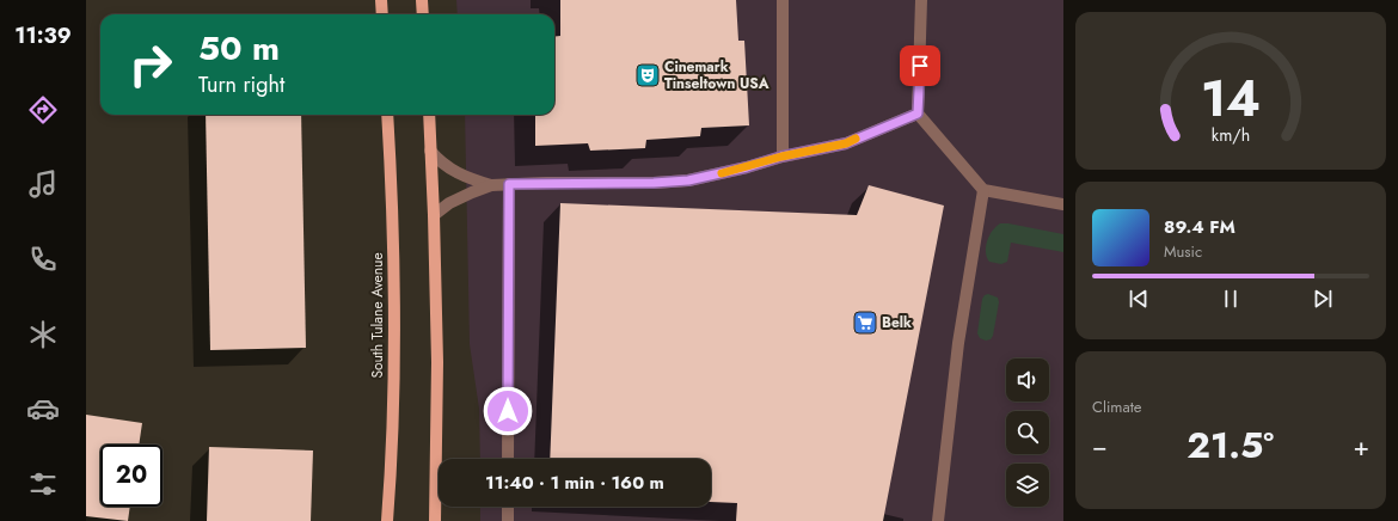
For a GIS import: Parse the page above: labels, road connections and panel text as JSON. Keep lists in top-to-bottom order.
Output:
{
  "streets": {
    "main road": ["South Tulane Avenue"]
  },
  "places": {
    "theatre": ["Cinemark Tinseltown USA"],
    "supermarket": ["Belk"]
  },
  "page": {
    "tabs": "11:39",
    "turn": ["50 m", "Turn right"],
    "song": ["89.4 FM", "Music"],
    "tile": "Climate",
    "heat": ["−", "21.5°", "+"],
    "limit": "20",
    "trip": "11:40 · 1 min · 160 m",
    "gauge": ["14", "km/h"]
  }
}
